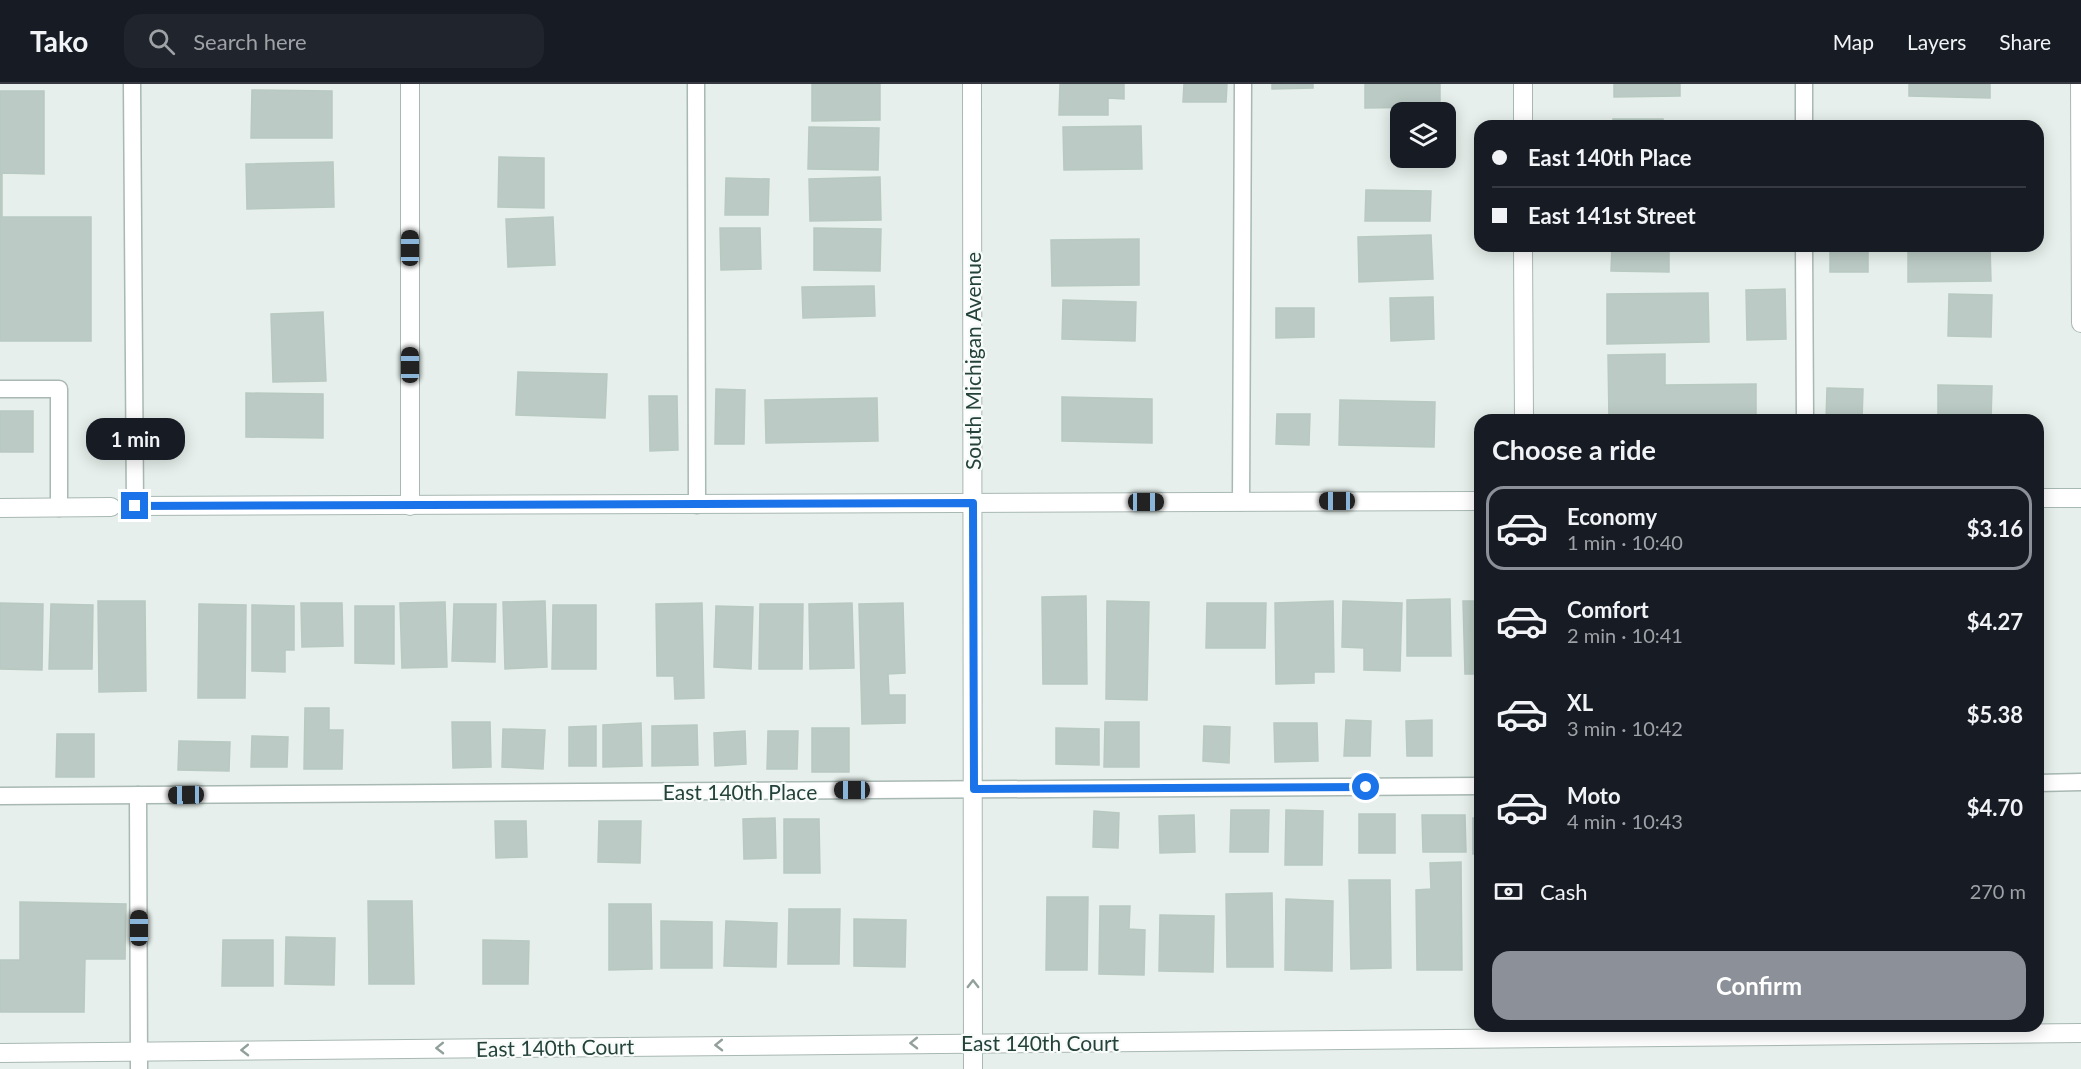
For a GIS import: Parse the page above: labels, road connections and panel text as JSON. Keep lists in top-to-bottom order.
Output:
{
  "streets": {
    "street": ["South Michigan Avenue", "East 140th Court"],
    "lane": ["East 140th Place"]
  },
  "crossings": [
    ["South Michigan Avenue", "East 140th Place"],
    ["South Michigan Avenue", "East 140th Court"]
  ],
  "one_way": ["East 140th Court"],
  "page": {
    "header": "Tako",
    "search": "Search here",
    "nav": ["Map", "Layers", "Share"],
    "banner": ["East 140th Place", "East 141st Street"],
    "heading": "Choose a ride",
    "bubble": "1 min",
    "list": [
      {
        "name": "Economy",
        "note": "1 min · 10:40",
        "value": "$3.16"
      },
      {
        "name": "Comfort",
        "note": "2 min · 10:41",
        "value": "$4.27"
      },
      {
        "name": "XL",
        "note": "3 min · 10:42",
        "value": "$5.38"
      },
      {
        "name": "Moto",
        "note": "4 min · 10:43",
        "value": "$4.70"
      }
    ],
    "pay": ["Cash", "270 m"],
    "buttons": "Confirm"
  }
}
